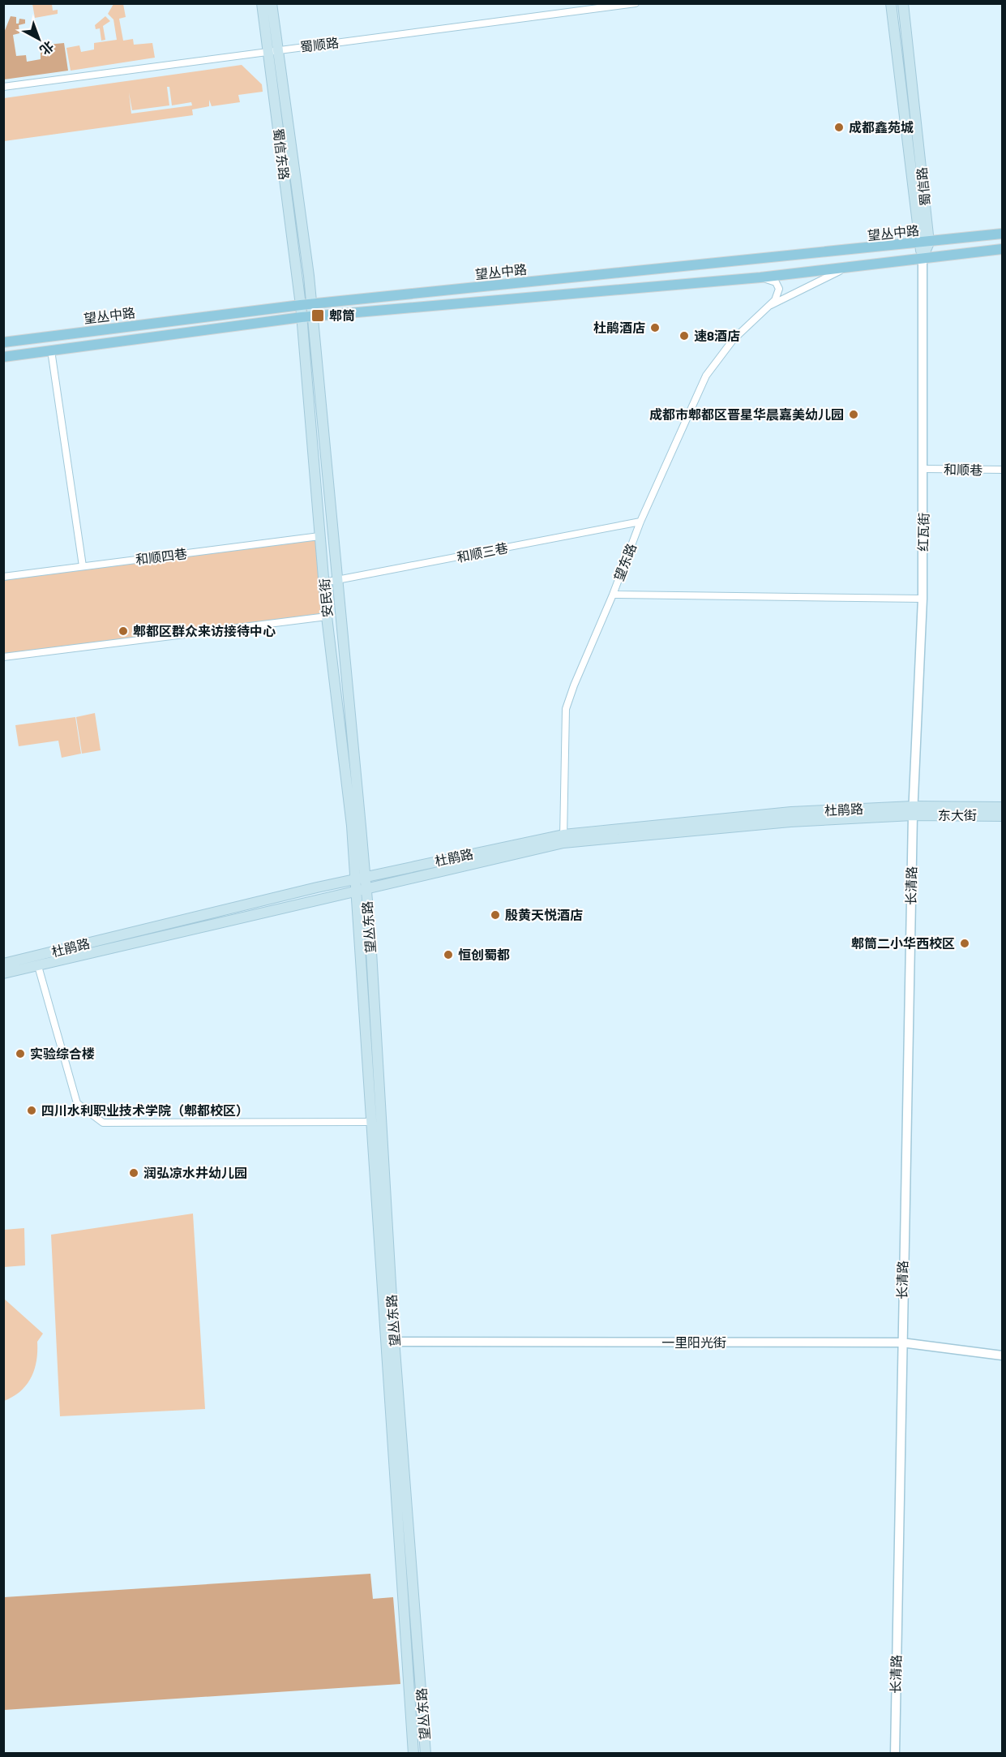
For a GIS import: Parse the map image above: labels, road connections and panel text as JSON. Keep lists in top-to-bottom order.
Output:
{
  "streets": {
    "main road": [
      "蜀信东路",
      "蜀信路",
      "望丛中路",
      "安民街",
      "杜鹃路",
      "东大街",
      "望丛东路"
    ],
    "street": [
      "蜀顺路",
      "和顺巷",
      "红瓦街",
      "和顺三巷",
      "和顺四巷",
      "望东路",
      "长清路",
      "一里阳光街"
    ]
  },
  "crossings": [
    ["蜀顺路", "蜀信东路"],
    ["蜀信东路", "望丛中路"],
    ["蜀信东路", "安民街"],
    ["蜀信路", "望丛中路"],
    ["蜀信路", "红瓦街"],
    ["望丛中路", "红瓦街"],
    ["望丛中路", "望东路"],
    ["望丛中路", "安民街"],
    ["和顺巷", "红瓦街"],
    ["红瓦街", "杜鹃路"],
    ["红瓦街", "东大街"],
    ["红瓦街", "长清路"],
    ["和顺三巷", "望东路"],
    ["和顺三巷", "安民街"],
    ["和顺四巷", "安民街"],
    ["望东路", "杜鹃路"],
    ["安民街", "杜鹃路"],
    ["安民街", "望丛东路"],
    ["杜鹃路", "东大街"],
    ["杜鹃路", "长清路"],
    ["杜鹃路", "望丛东路"],
    ["东大街", "长清路"],
    ["长清路", "一里阳光街"],
    ["望丛东路", "一里阳光街"]
  ],
  "places": {
    "other": [
      "成都鑫苑城",
      "杜鹃酒店",
      "速8酒店",
      "成都市郫都区晋星华晨嘉美幼儿园",
      "郫都区群众来访接待中心",
      "殷黄天悦酒店",
      "郫筒二小华西校区",
      "恒创蜀都",
      "实验综合楼",
      "四川水利职业技术学院（郫都校区）",
      "润弘凉水井幼儿园"
    ],
    "transit": ["郫筒"]
  },
  "north": "bottom right"
}
